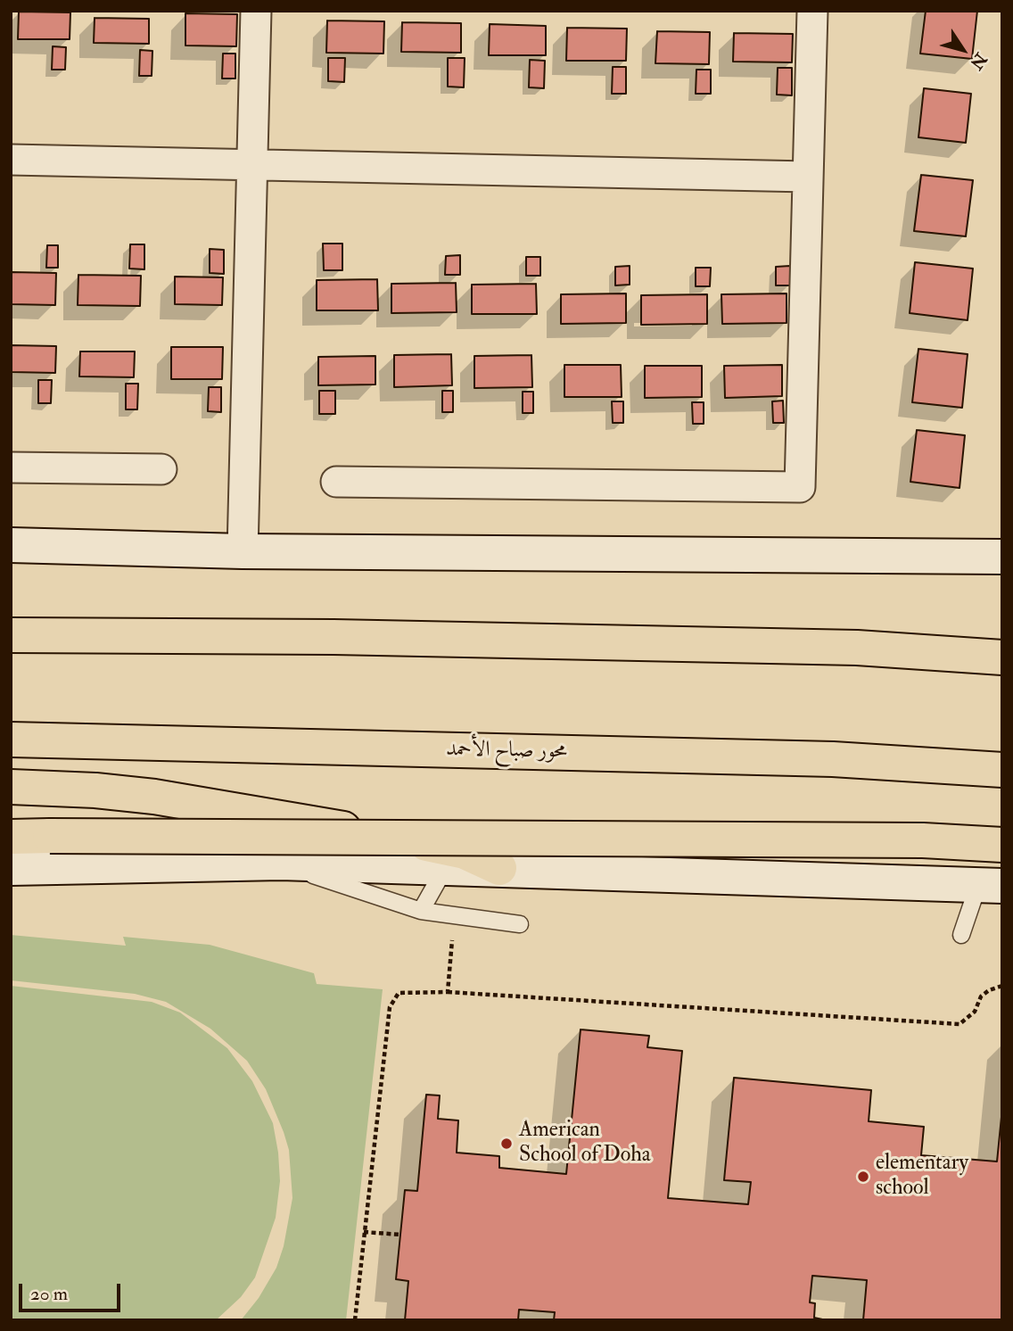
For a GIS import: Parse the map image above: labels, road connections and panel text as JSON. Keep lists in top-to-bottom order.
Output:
{
  "streets": {
    "highway": ["محور صباح الأحمد"]
  },
  "places": ["American School of Doha", "elementary school"],
  "scale_bar": "20 m",
  "north": "bottom right"
}
